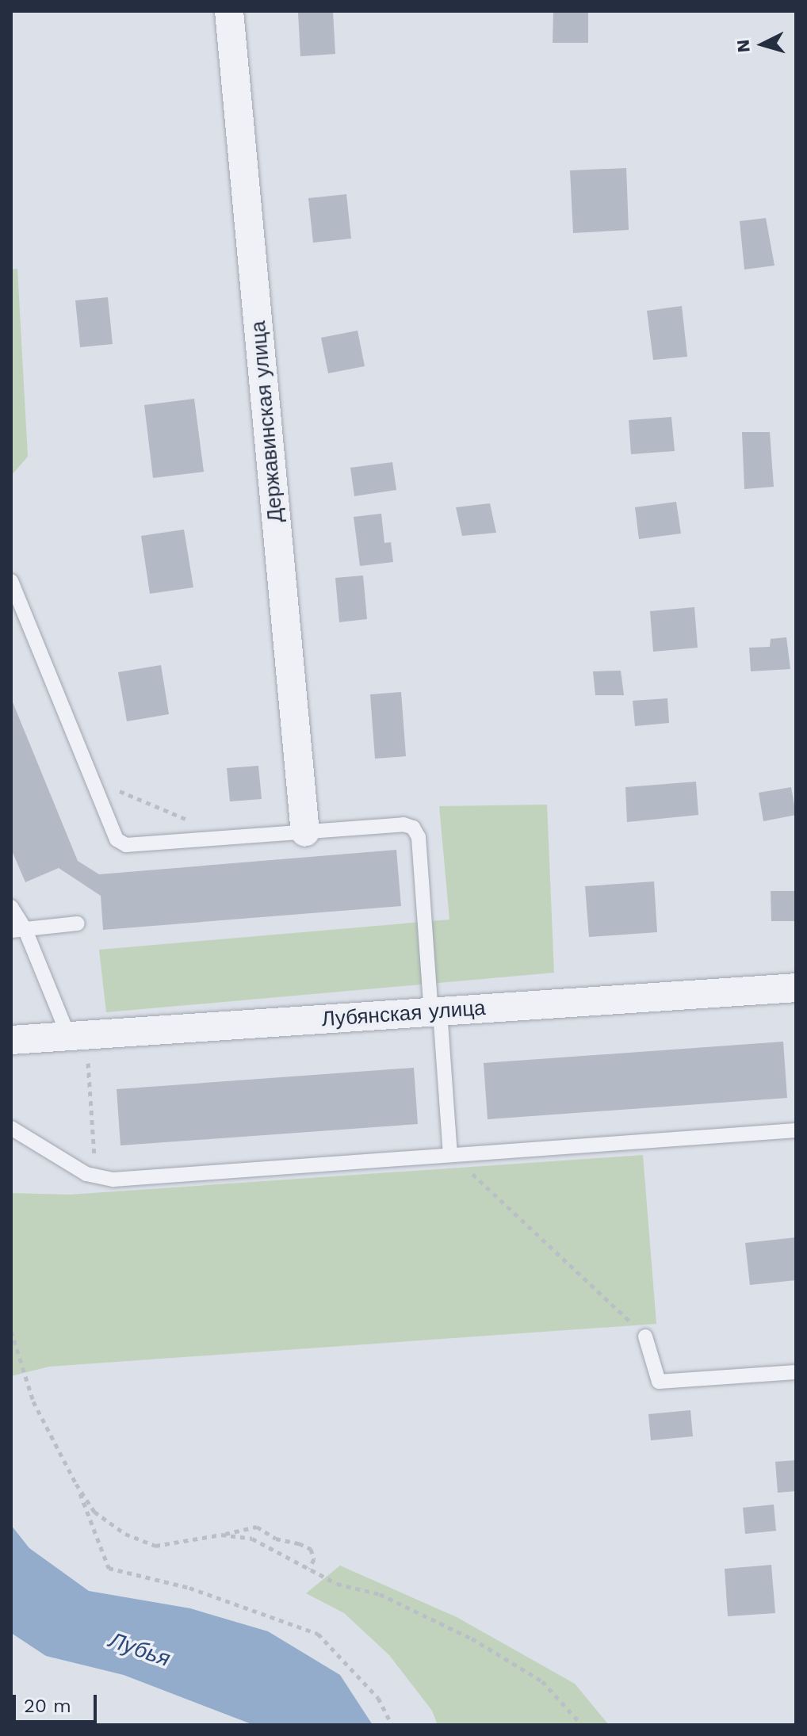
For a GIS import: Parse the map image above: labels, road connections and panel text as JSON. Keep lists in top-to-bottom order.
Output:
{
  "streets": {
    "street": ["Державинская улица", "Лубянская улица"]
  },
  "water": ["Лубья"],
  "scale_bar": "20 m",
  "north": "left"
}
